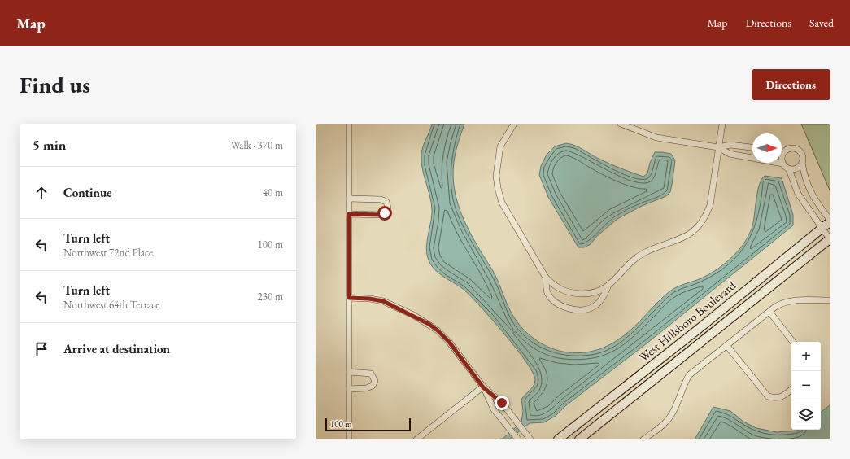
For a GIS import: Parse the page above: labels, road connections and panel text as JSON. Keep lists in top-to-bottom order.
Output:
{
  "streets": {
    "street": ["West Hillsboro Boulevard"]
  },
  "scale_bar": "100 m",
  "north": "right",
  "page": {
    "header": "Map",
    "nav": ["Map", "Directions", "Saved"],
    "buttons": "Directions",
    "title": "Find us",
    "heading": ["5 min", "Walk · 370 m"],
    "list": [
      ["Continue", "40 m"],
      ["Turn left", "Northwest 72nd Place", "100 m"],
      ["Turn left", "Northwest 64th Terrace", "230 m"],
      "Arrive at destination"
    ],
    "map_buttons": ["+", "−"],
    "scale": "100 m"
  }
}
